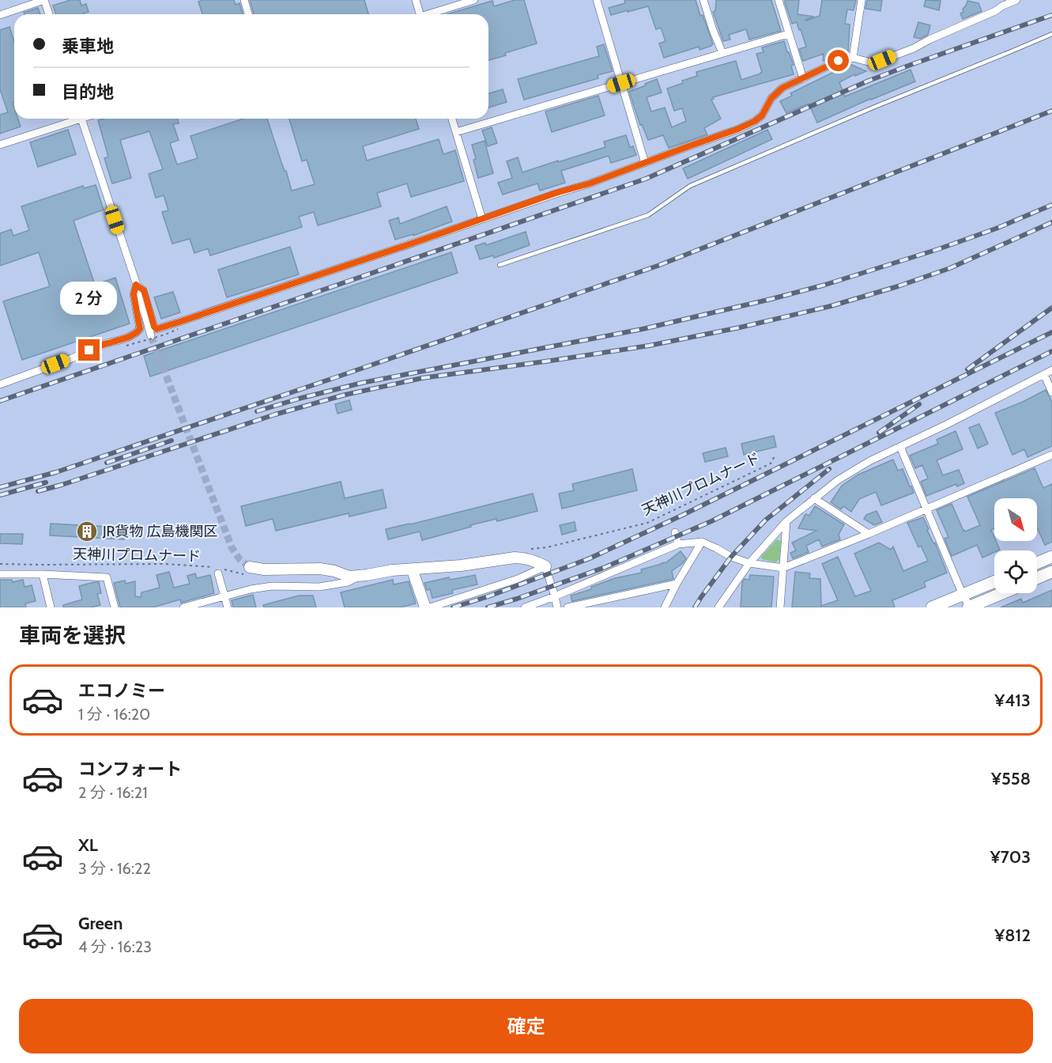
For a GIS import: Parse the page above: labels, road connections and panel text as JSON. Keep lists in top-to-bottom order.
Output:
{
  "streets": {
    "path": ["天神川プロムナード"]
  },
  "places": {
    "building": ["JR貨物 広島機関区"]
  },
  "north": "bottom right",
  "page": {
    "banner": ["乗車地", "目的地"],
    "bubble": "2 分",
    "heading": "車両を選択",
    "list": [
      {
        "name": "エコノミー",
        "note": "1 分 · 16:20",
        "value": "¥413"
      },
      {
        "name": "コンフォート",
        "note": "2 分 · 16:21",
        "value": "¥558"
      },
      {
        "name": "XL",
        "note": "3 分 · 16:22",
        "value": "¥703"
      },
      {
        "name": "Green",
        "note": "4 分 · 16:23",
        "value": "¥812"
      }
    ],
    "buttons": "確定"
  }
}
